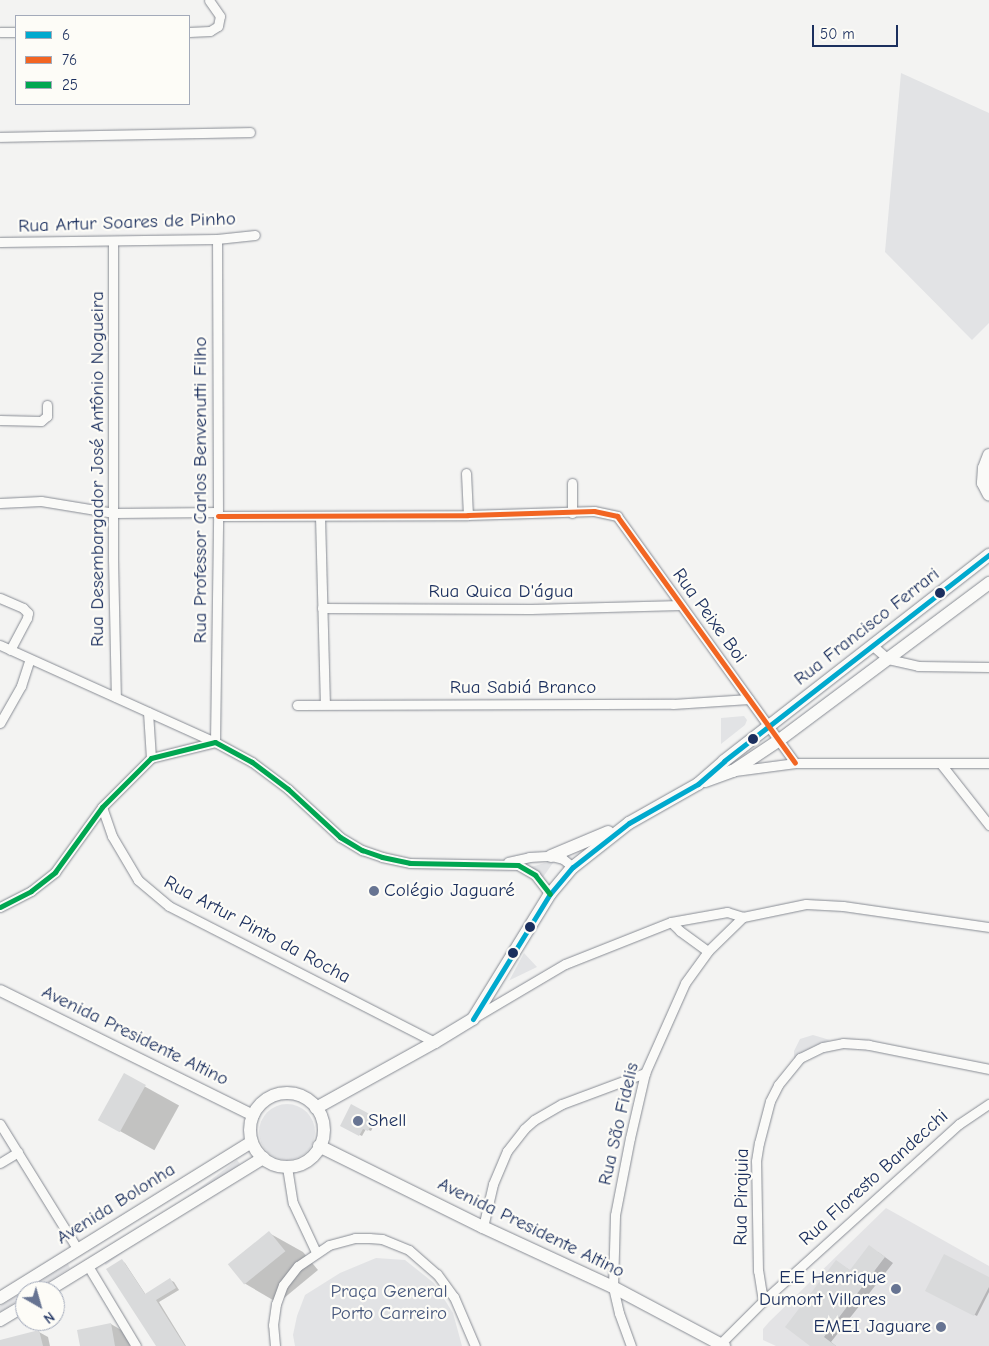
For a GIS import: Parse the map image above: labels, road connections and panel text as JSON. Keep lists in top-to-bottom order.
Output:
{
  "streets": {
    "main road": ["Rua Francisco Ferrari", "Avenida Presidente Altino", "Avenida Bolonha"],
    "street": [
      "Rua Artur Soares de Pinho",
      "Rua Desembargador José Antônio Nogueira",
      "Rua Professor Carlos Benvenutti Filho",
      "Rua Quica D'água",
      "Rua Peixe Boi",
      "Rua Sabiá Branco",
      "Rua Artur Pinto da Rocha",
      "Rua São Fidelis",
      "Rua Floresto Bandecchi",
      "Rua Pirajuia"
    ]
  },
  "crossings": [
    ["Rua Artur Soares de Pinho", "Rua Desembargador José Antônio Nogueira"],
    ["Rua Artur Soares de Pinho", "Rua Professor Carlos Benvenutti Filho"],
    ["Rua Quica D'água", "Rua Peixe Boi"],
    ["Rua Peixe Boi", "Rua Francisco Ferrari"],
    ["Rua Peixe Boi", "Rua Sabiá Branco"],
    ["Avenida Presidente Altino", "Rua São Fidelis"],
    ["Avenida Presidente Altino", "Rua Floresto Bandecchi"],
    ["Avenida Presidente Altino", "Avenida Bolonha"],
    ["Rua Floresto Bandecchi", "Rua Pirajuia"]
  ],
  "parks": ["Praça General Porto Carreiro"],
  "places": [
    "Colégio Jaguaré",
    "Shell",
    "E.E Henrique Dumont Villares",
    "EMEI Jaguare"
  ],
  "lines": ["transit line 76", "transit line 6", "transit line 25"],
  "legend": ["6", "76", "25"],
  "scale_bar": "50 m",
  "north": "bottom right"
}
